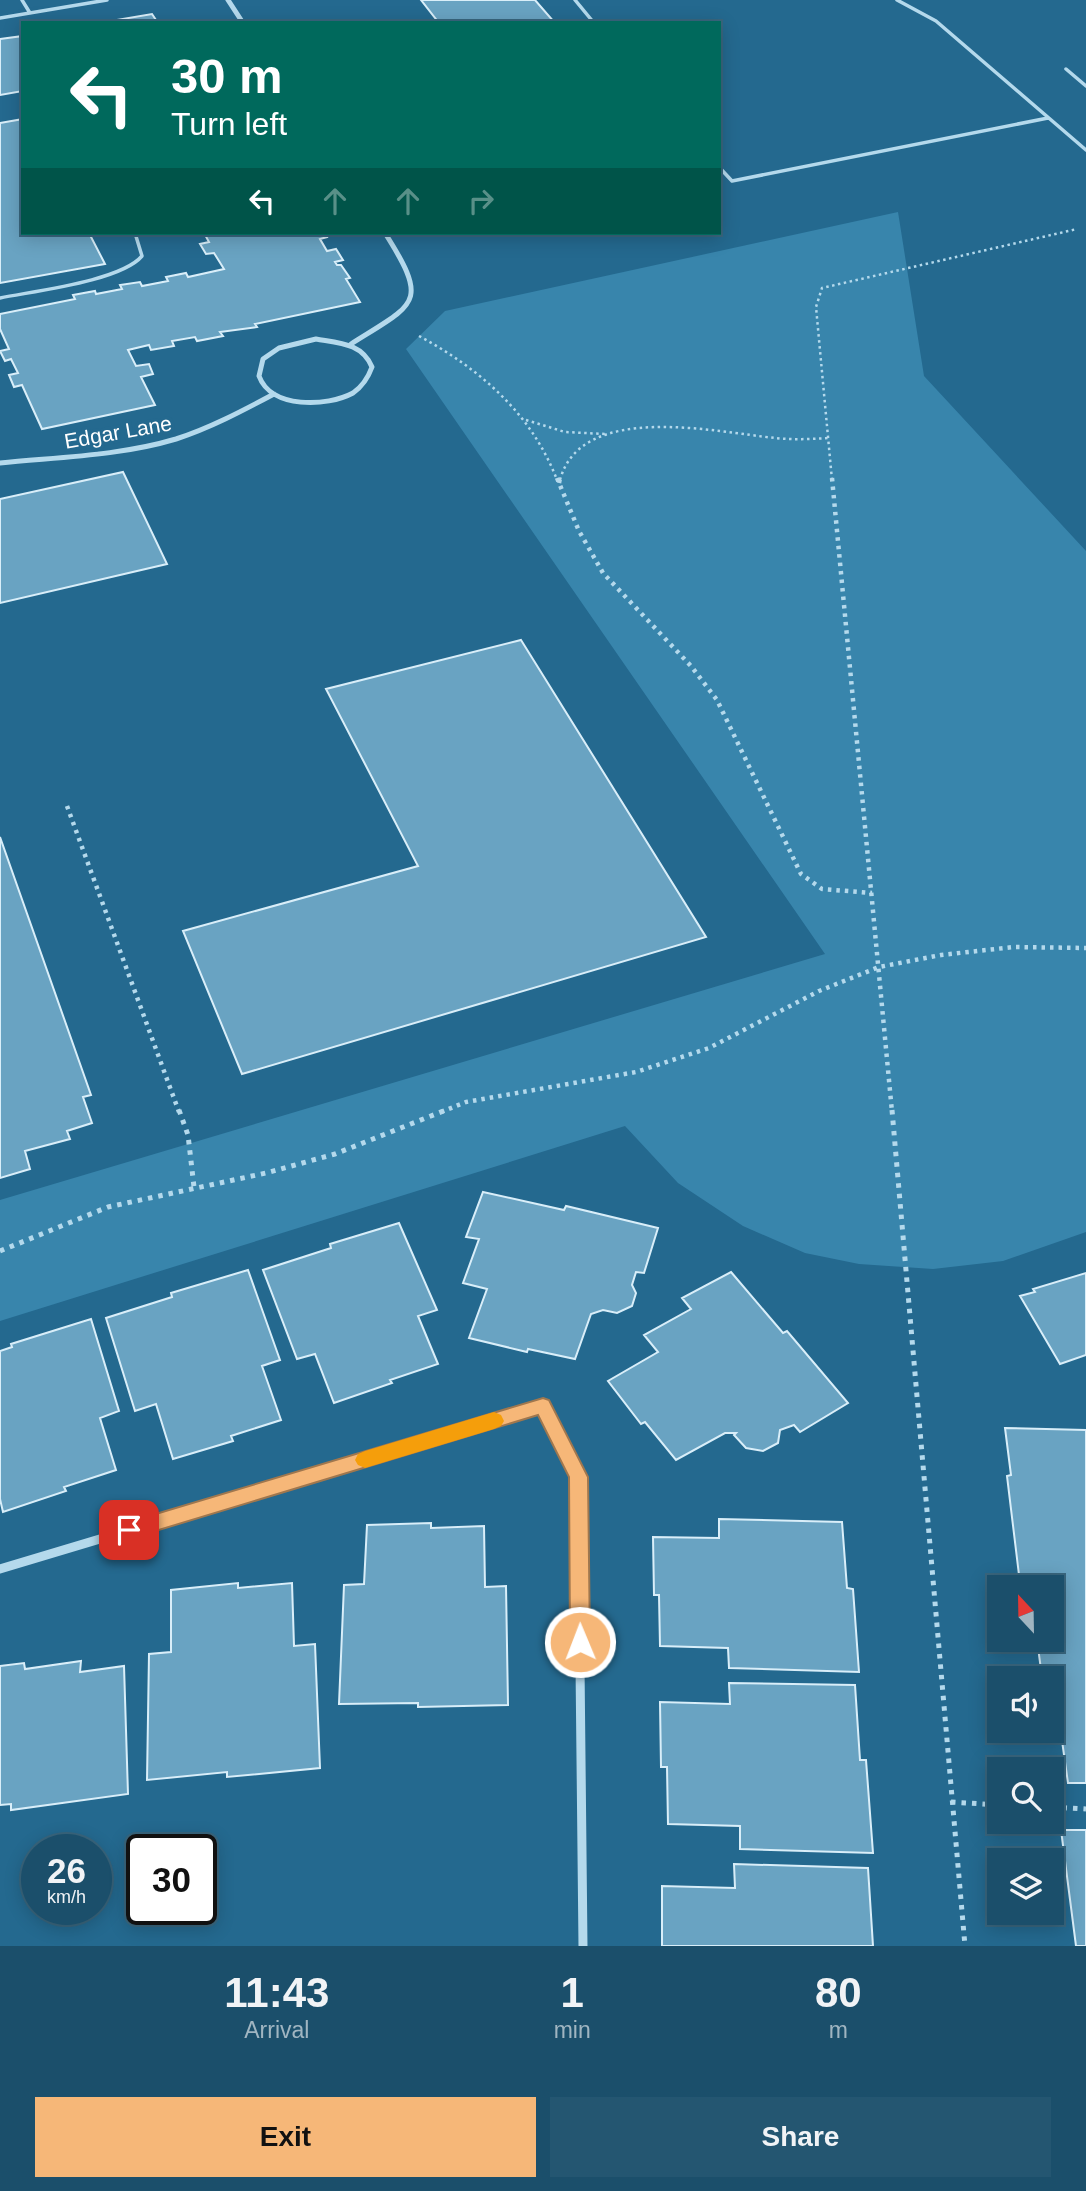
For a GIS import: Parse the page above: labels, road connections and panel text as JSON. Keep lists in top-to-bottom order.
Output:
{
  "streets": {
    "street": ["Edgar Lane"]
  },
  "north": "top",
  "page": {
    "turn": ["30 m", "Turn left"],
    "speed": "26 km/h",
    "limit": "30",
    "eta": [
      "11:43",
      "Arrival",
      "1",
      "min",
      "80",
      "m"
    ],
    "buttons": ["Exit", "Share"]
  }
}
